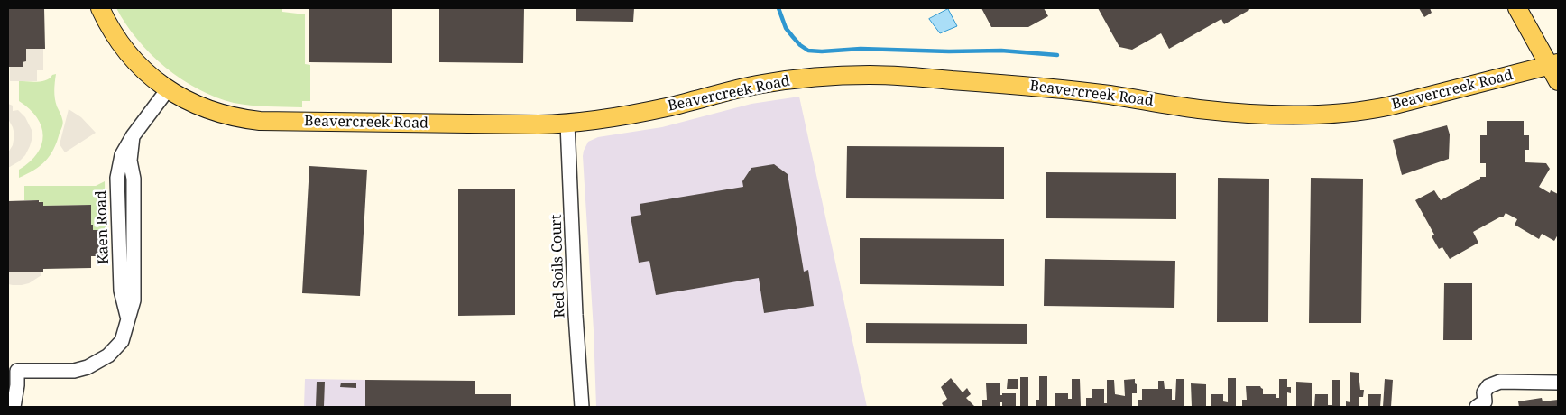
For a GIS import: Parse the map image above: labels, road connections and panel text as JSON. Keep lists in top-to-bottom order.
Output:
{
  "streets": {
    "main road": ["Beavercreek Road"],
    "street": ["Kaen Road", "Red Soils Court"]
  },
  "crossings": [
    ["Beavercreek Road", "Kaen Road"],
    ["Beavercreek Road", "Red Soils Court"]
  ]
}
